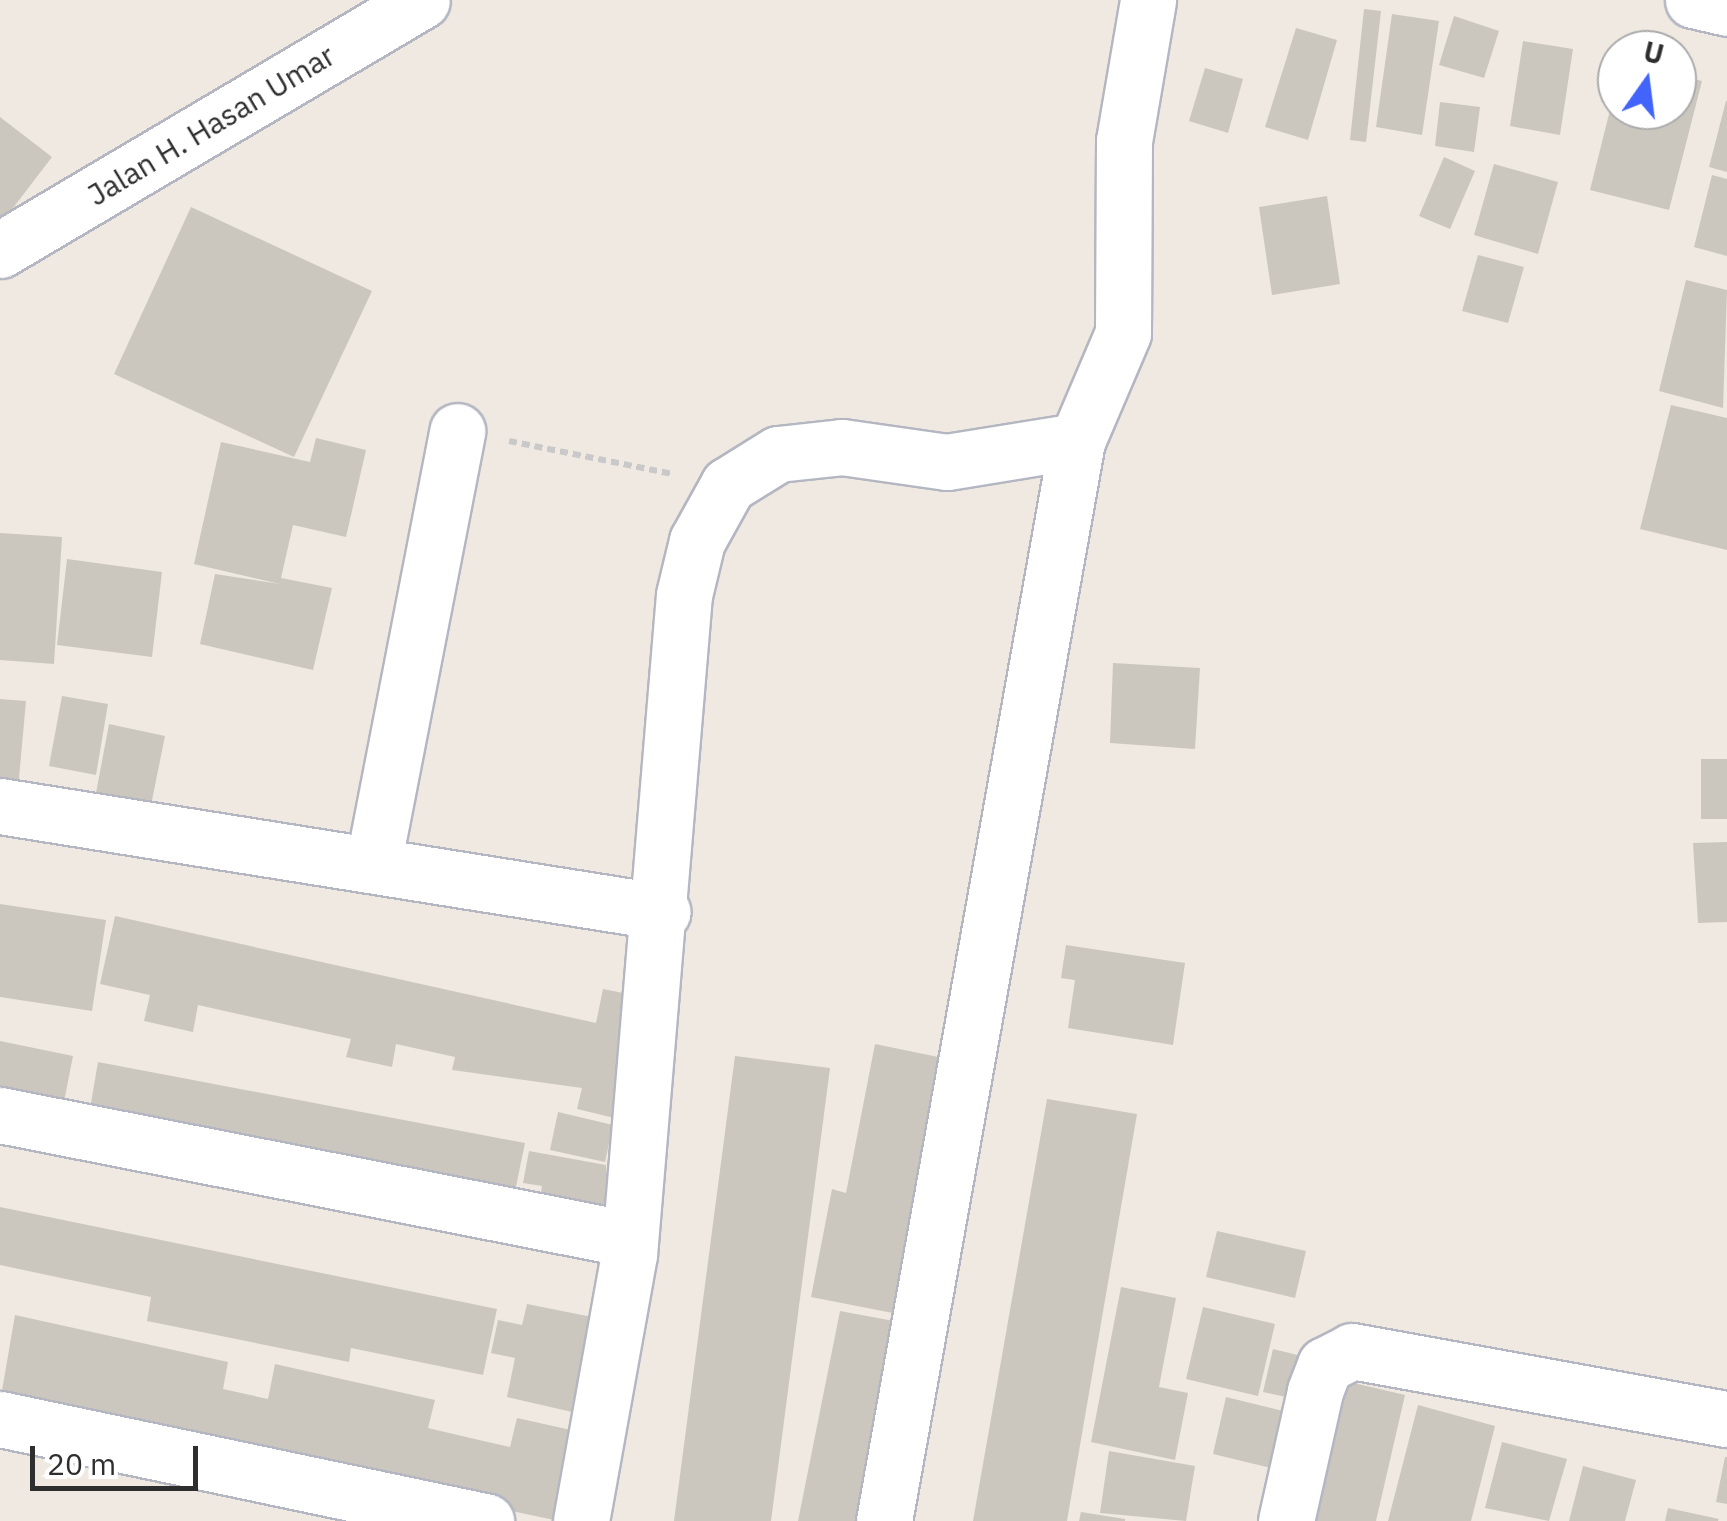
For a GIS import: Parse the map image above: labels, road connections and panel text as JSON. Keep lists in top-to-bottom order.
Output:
{
  "streets": {
    "street": ["Jalan H. Hasan Umar"]
  },
  "scale_bar": "20 m",
  "north": "top"
}
